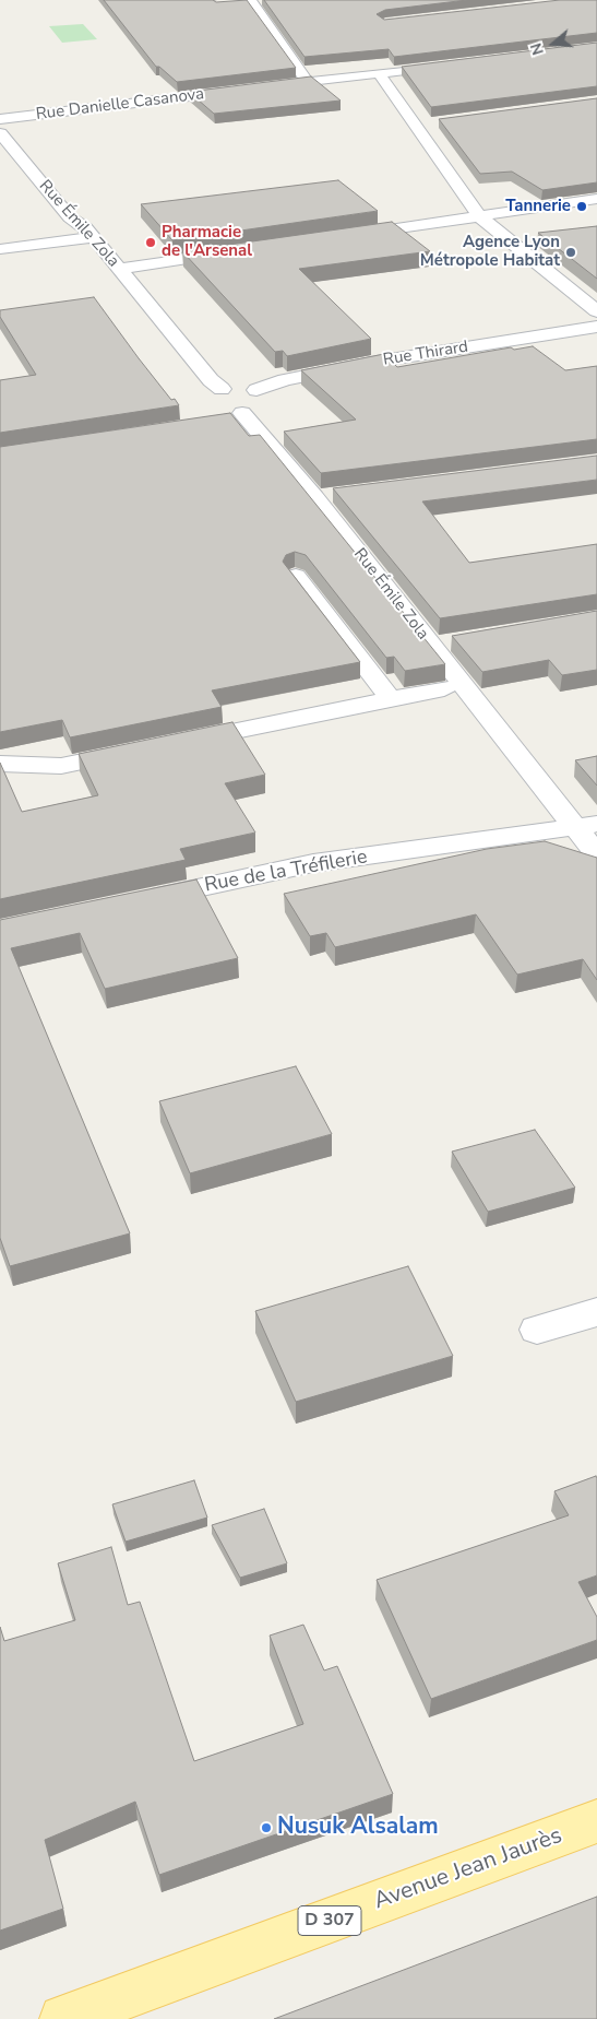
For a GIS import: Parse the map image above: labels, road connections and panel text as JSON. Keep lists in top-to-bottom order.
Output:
{
  "streets": {
    "main road": ["Avenue Jean Jaurès", "D 307"],
    "street": [
      "Rue Danielle Casanova",
      "Rue Émile Zola",
      "Rue Thirard",
      "Rue de la Tréfilerie"
    ]
  },
  "crossings": [
    ["Rue Émile Zola", "Rue Thirard"],
    ["Rue Émile Zola", "Rue de la Tréfilerie"]
  ],
  "places": [
    "Tannerie",
    "Pharmacie de l'Arsenal",
    "Agence Lyon Métropole Habitat",
    "Nusuk Alsalam"
  ],
  "north": "left"
}
